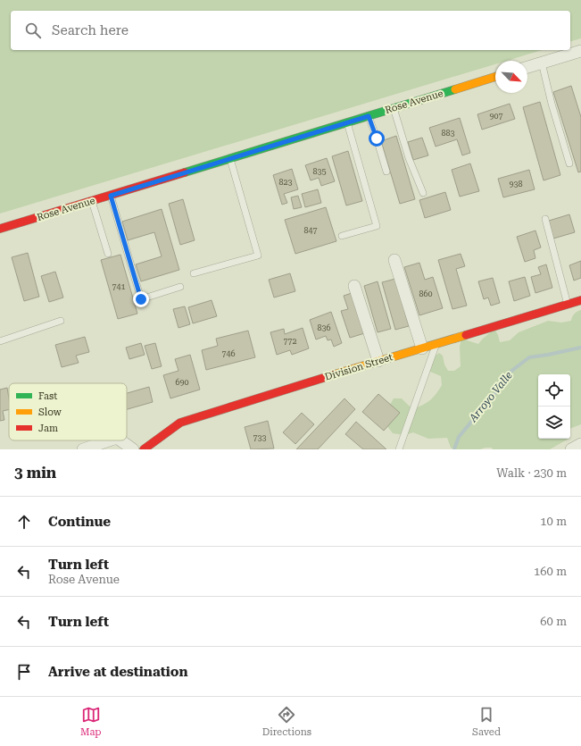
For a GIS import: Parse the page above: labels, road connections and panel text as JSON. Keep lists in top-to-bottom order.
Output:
{
  "streets": {
    "street": ["Rose Avenue", "Division Street"]
  },
  "water": ["Arroyo Valle"],
  "house_numbers": [
    "907",
    "883",
    "835",
    "823",
    "938",
    "847",
    "741",
    "860",
    "836",
    "772",
    "746",
    "690",
    "733"
  ],
  "legend": ["Fast", "Slow", "Jam"],
  "north": "bottom right",
  "page": {
    "search": "Search here",
    "heading": ["3 min", "Walk · 230 m"],
    "list": [
      ["Continue", "10 m"],
      ["Turn left", "Rose Avenue", "160 m"],
      ["Turn left", "60 m"],
      "Arrive at destination"
    ],
    "nav": ["Map", "Directions", "Saved"]
  }
}
